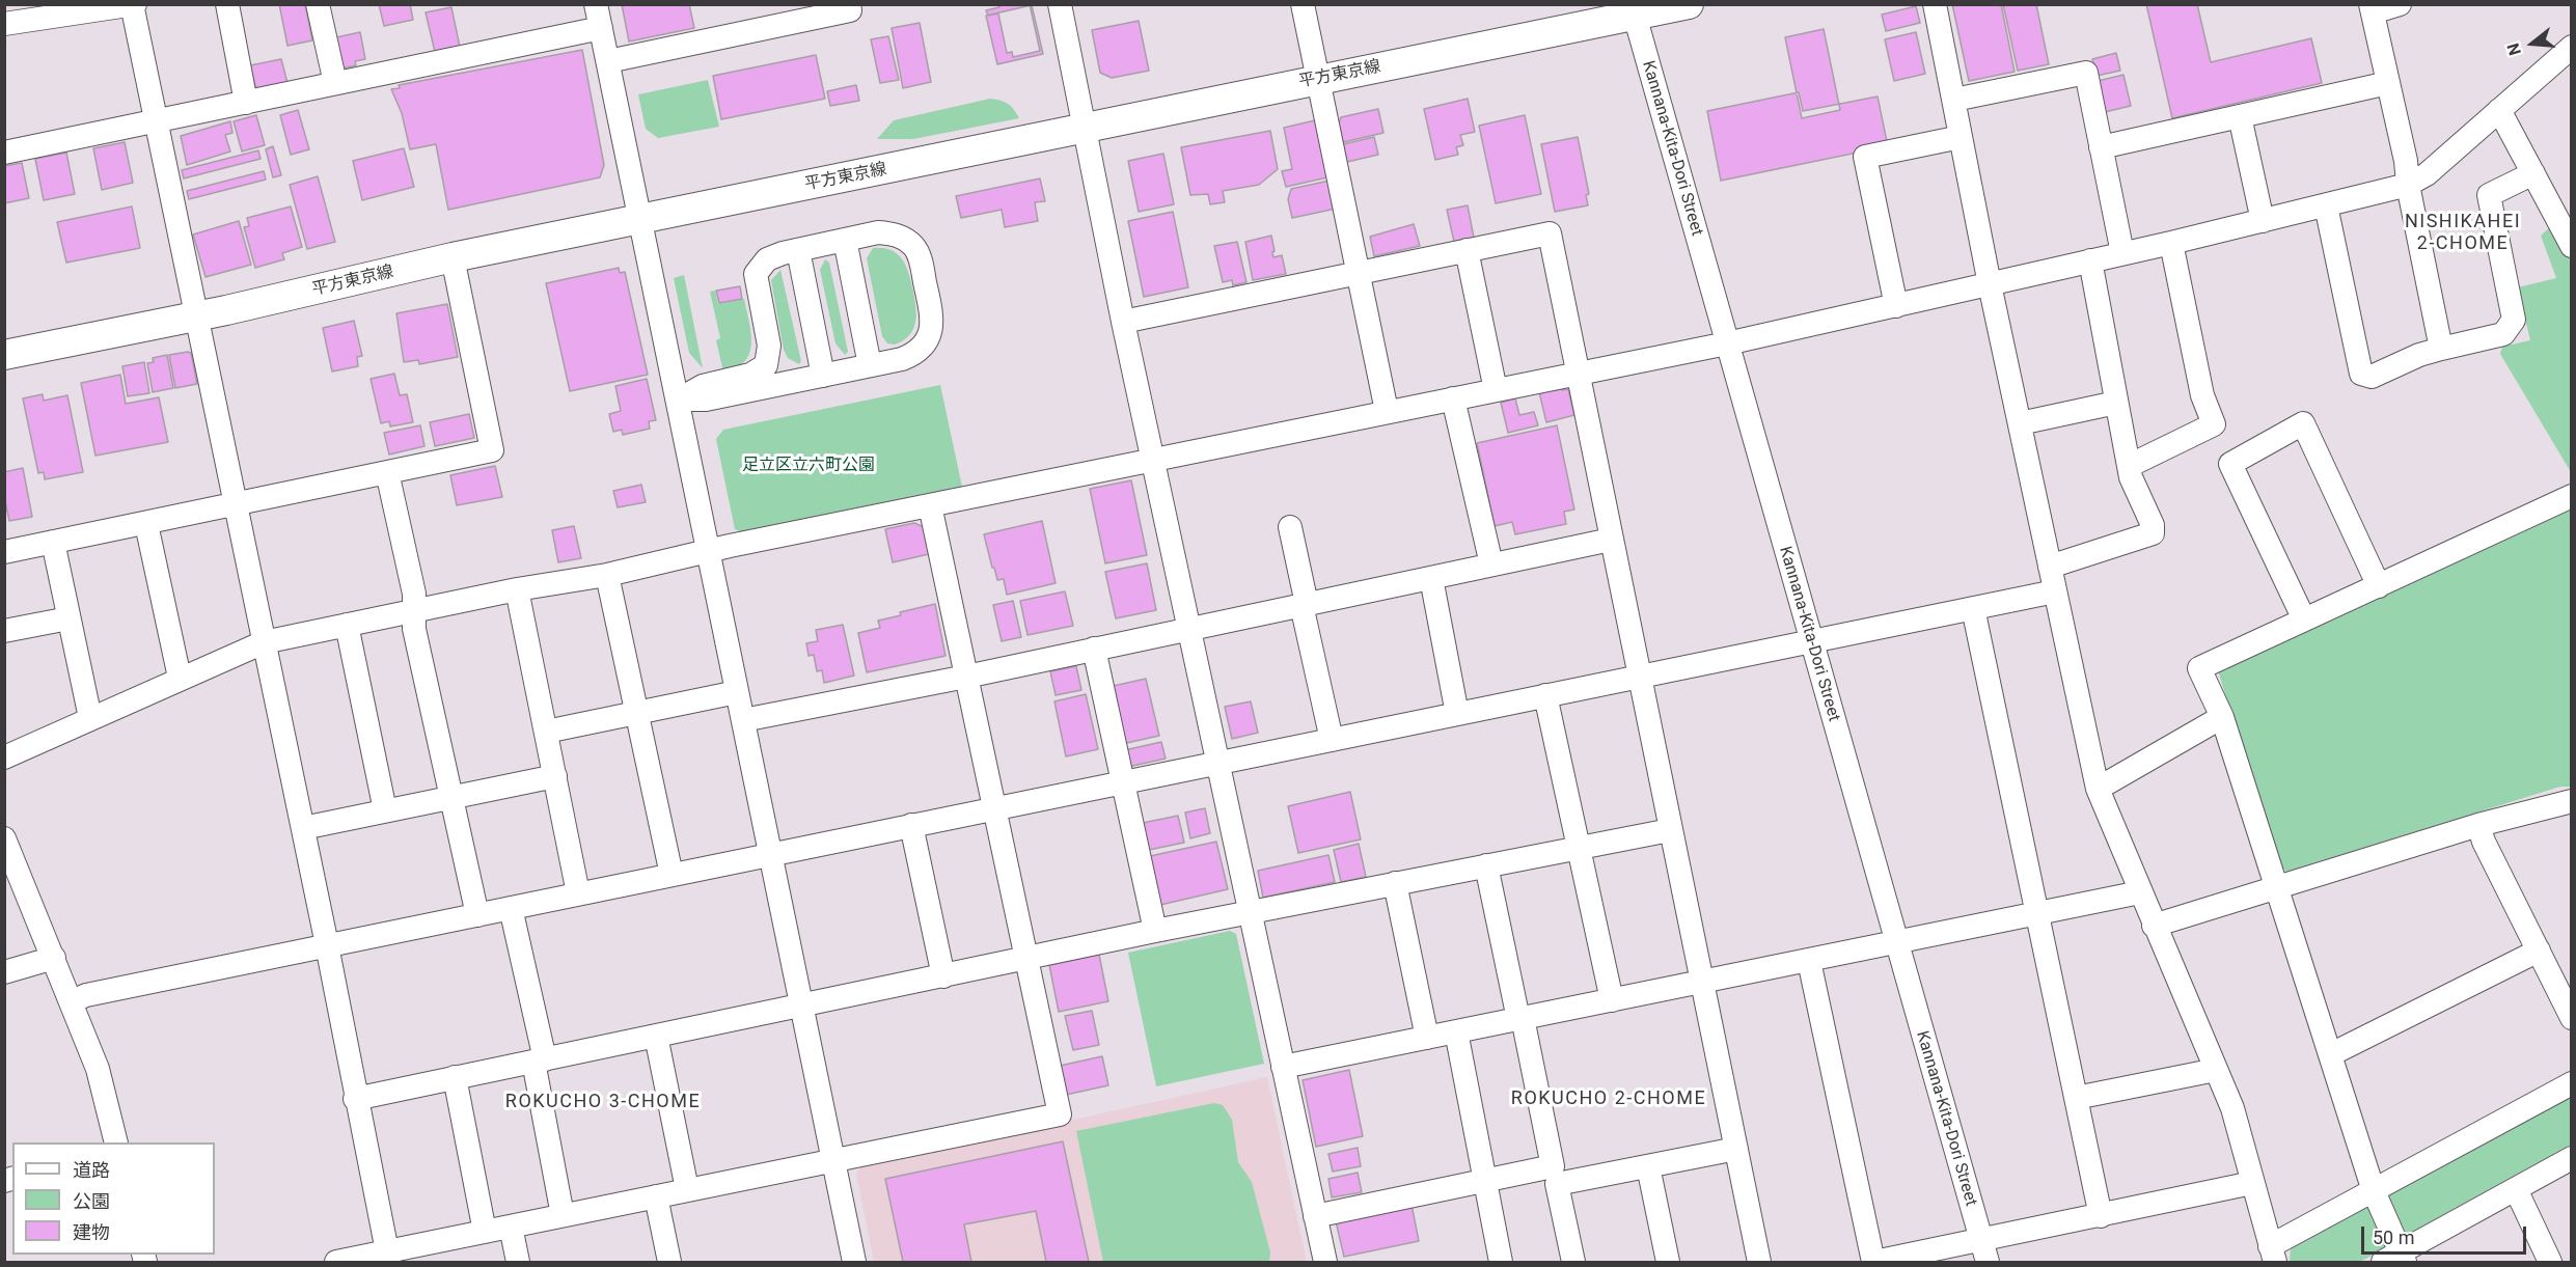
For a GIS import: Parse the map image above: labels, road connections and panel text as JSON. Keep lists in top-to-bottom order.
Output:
{
  "streets": {
    "main road": ["平方東京線"],
    "street": ["Kannana-Kita-Dori Street"]
  },
  "crossings": [
    ["平方東京線", "Kannana-Kita-Dori Street"]
  ],
  "districts": ["NISHIKAHEI 2-CHOME", "ROKUCHO 2-CHOME", "ROKUCHO 3-CHOME"],
  "parks": ["足立区立六町公園"],
  "legend": ["道路", "公園", "建物"],
  "scale_bar": "50 m",
  "north": "left"
}
